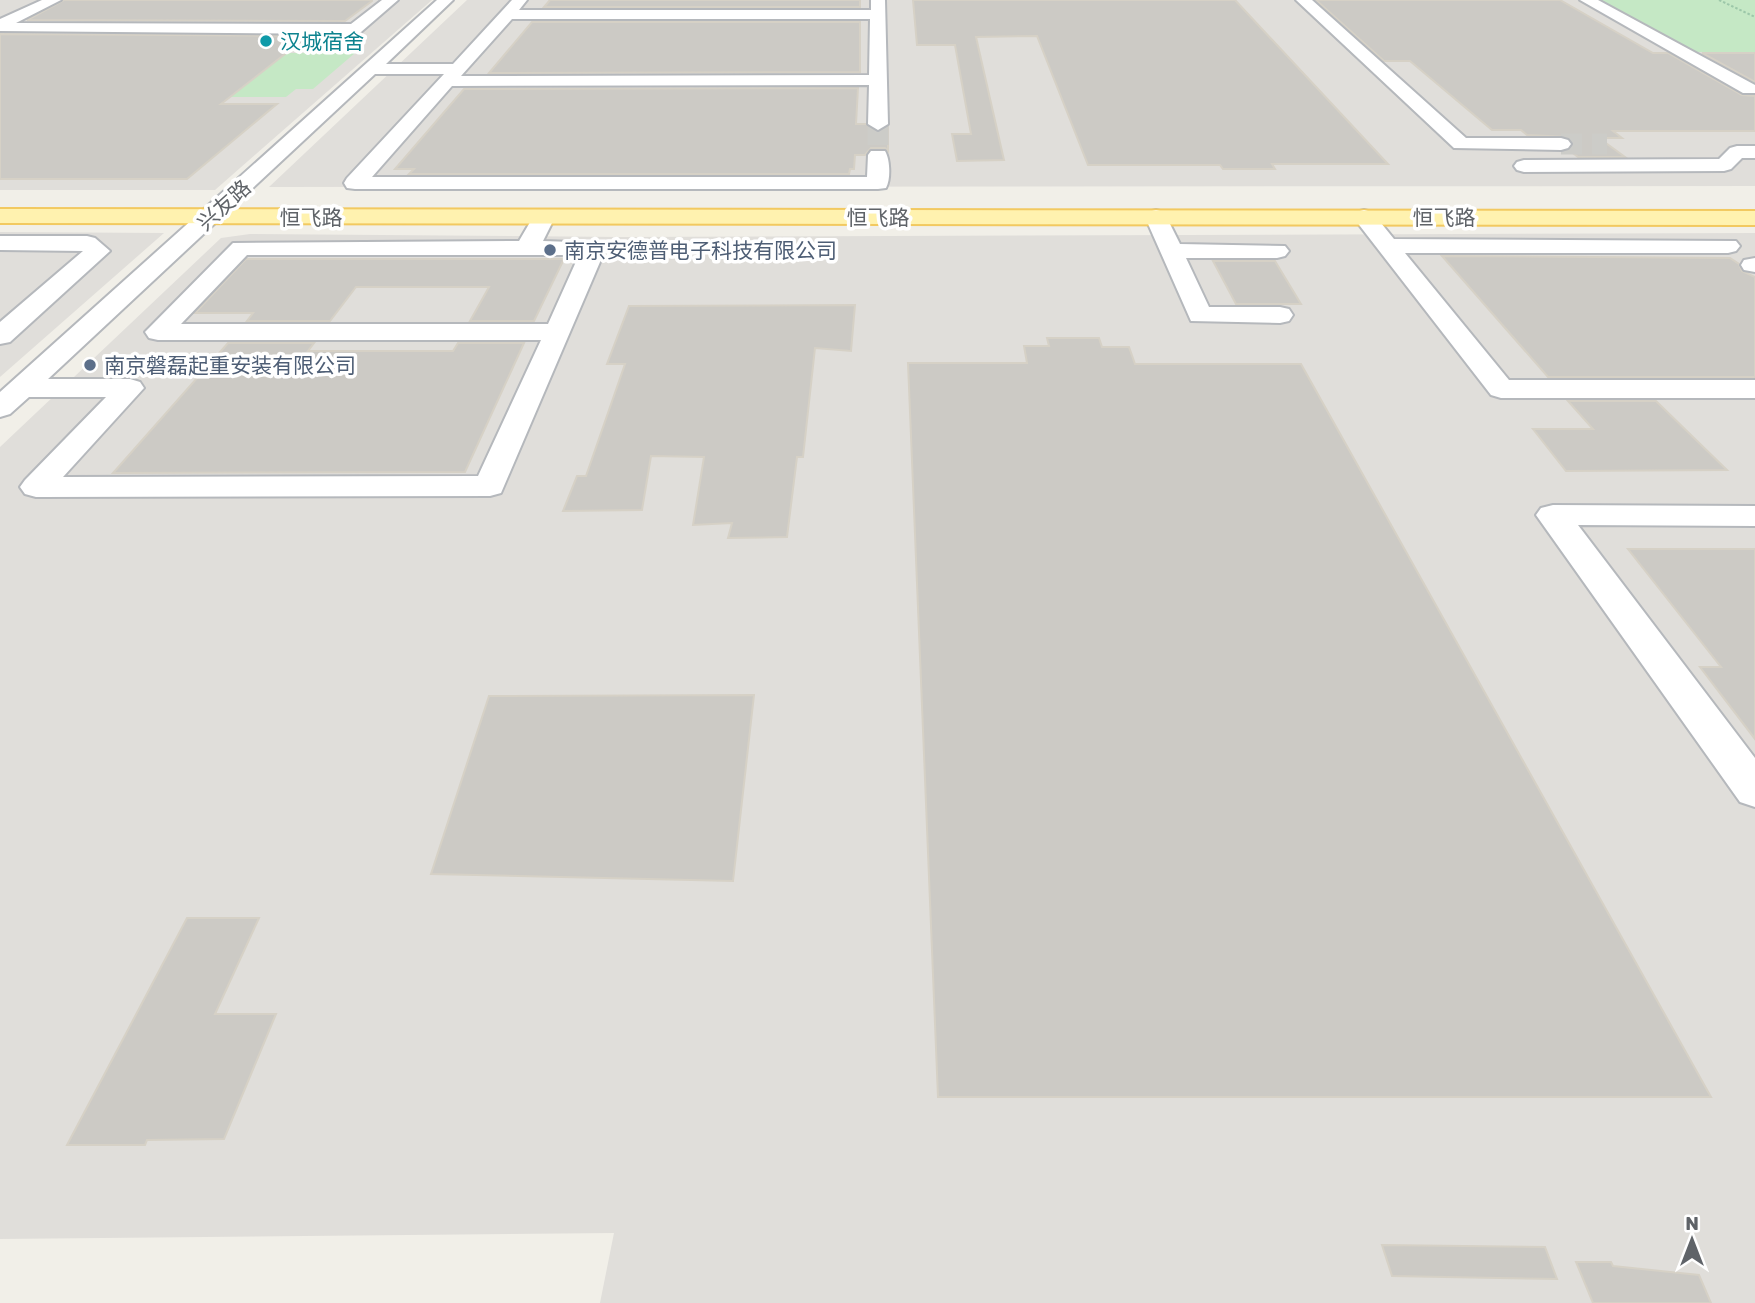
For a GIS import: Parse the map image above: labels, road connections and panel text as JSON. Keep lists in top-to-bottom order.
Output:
{
  "streets": {
    "main road": ["恒飞路"],
    "street": ["兴友路"]
  },
  "crossings": [
    ["兴友路", "恒飞路"]
  ],
  "places": ["汉城宿舍", "南京安德普电子科技有限公司", "南京磐磊起重安装有限公司"],
  "north": "top"
}
